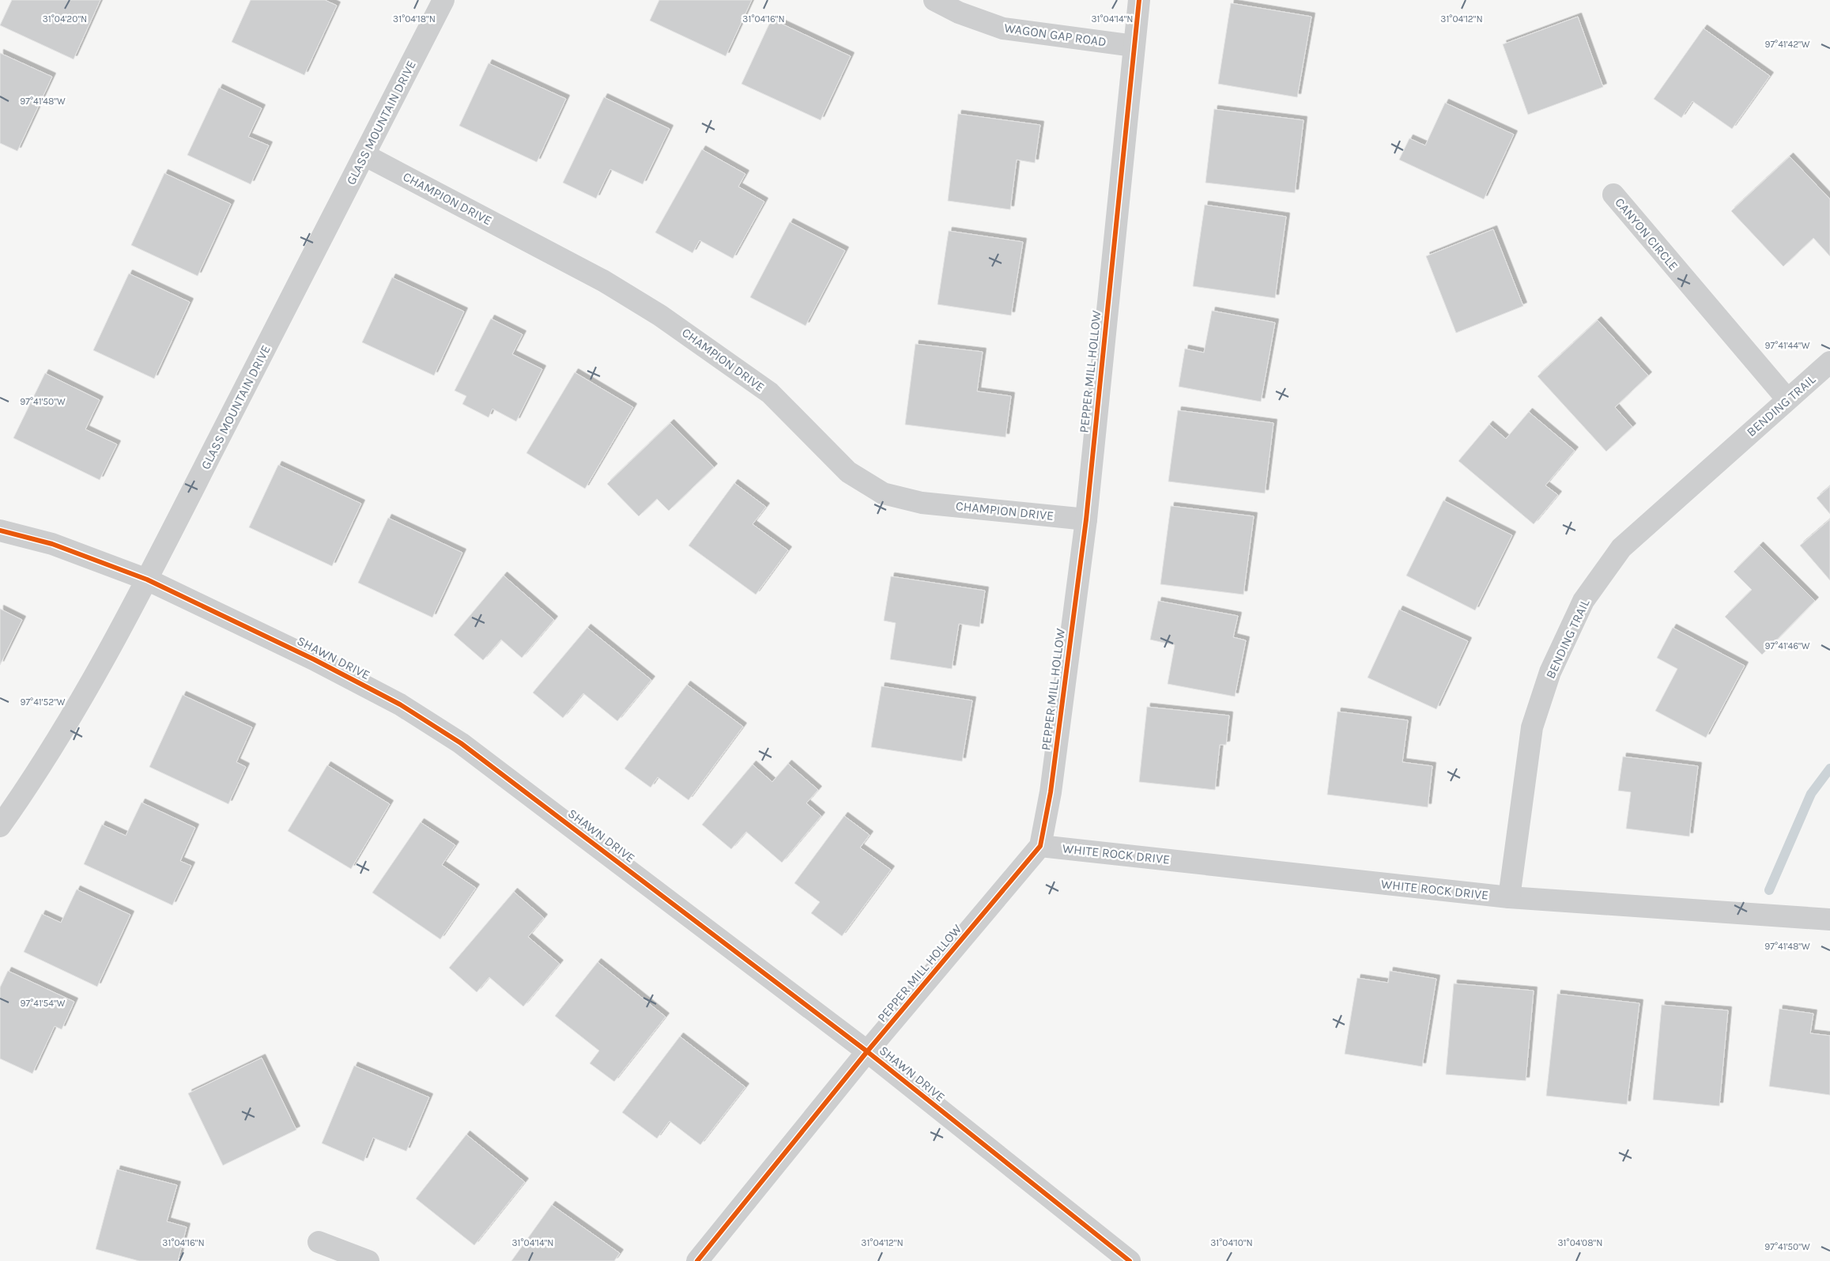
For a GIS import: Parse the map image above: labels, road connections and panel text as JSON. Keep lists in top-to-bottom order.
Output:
{
  "streets": {
    "street": [
      "WAGON GAP ROAD",
      "GLASS MOUNTAIN DRIVE",
      "CHAMPION DRIVE",
      "CANYON CIRCLE",
      "PEPPER MILL HOLLOW",
      "BENDING TRAIL",
      "SHAWN DRIVE",
      "WHITE ROCK DRIVE"
    ]
  },
  "crossings": [
    ["WAGON GAP ROAD", "PEPPER MILL HOLLOW"],
    ["GLASS MOUNTAIN DRIVE", "CHAMPION DRIVE"],
    ["GLASS MOUNTAIN DRIVE", "SHAWN DRIVE"],
    ["CHAMPION DRIVE", "PEPPER MILL HOLLOW"],
    ["CANYON CIRCLE", "BENDING TRAIL"],
    ["PEPPER MILL HOLLOW", "SHAWN DRIVE"],
    ["PEPPER MILL HOLLOW", "WHITE ROCK DRIVE"],
    ["BENDING TRAIL", "WHITE ROCK DRIVE"]
  ],
  "coordinates": [
    "31°04'20\"N",
    "31°04'18\"N",
    "31°04'16\"N",
    "31°04'14\"N",
    "31°04'12\"N",
    "97°41'42\"W",
    "97°41'48\"W",
    "97°41'44\"W",
    "97°41'50\"W",
    "97°41'46\"W",
    "97°41'52\"W",
    "97°41'54\"W",
    "31°04'10\"N",
    "31°04'08\"N"
  ]
}
